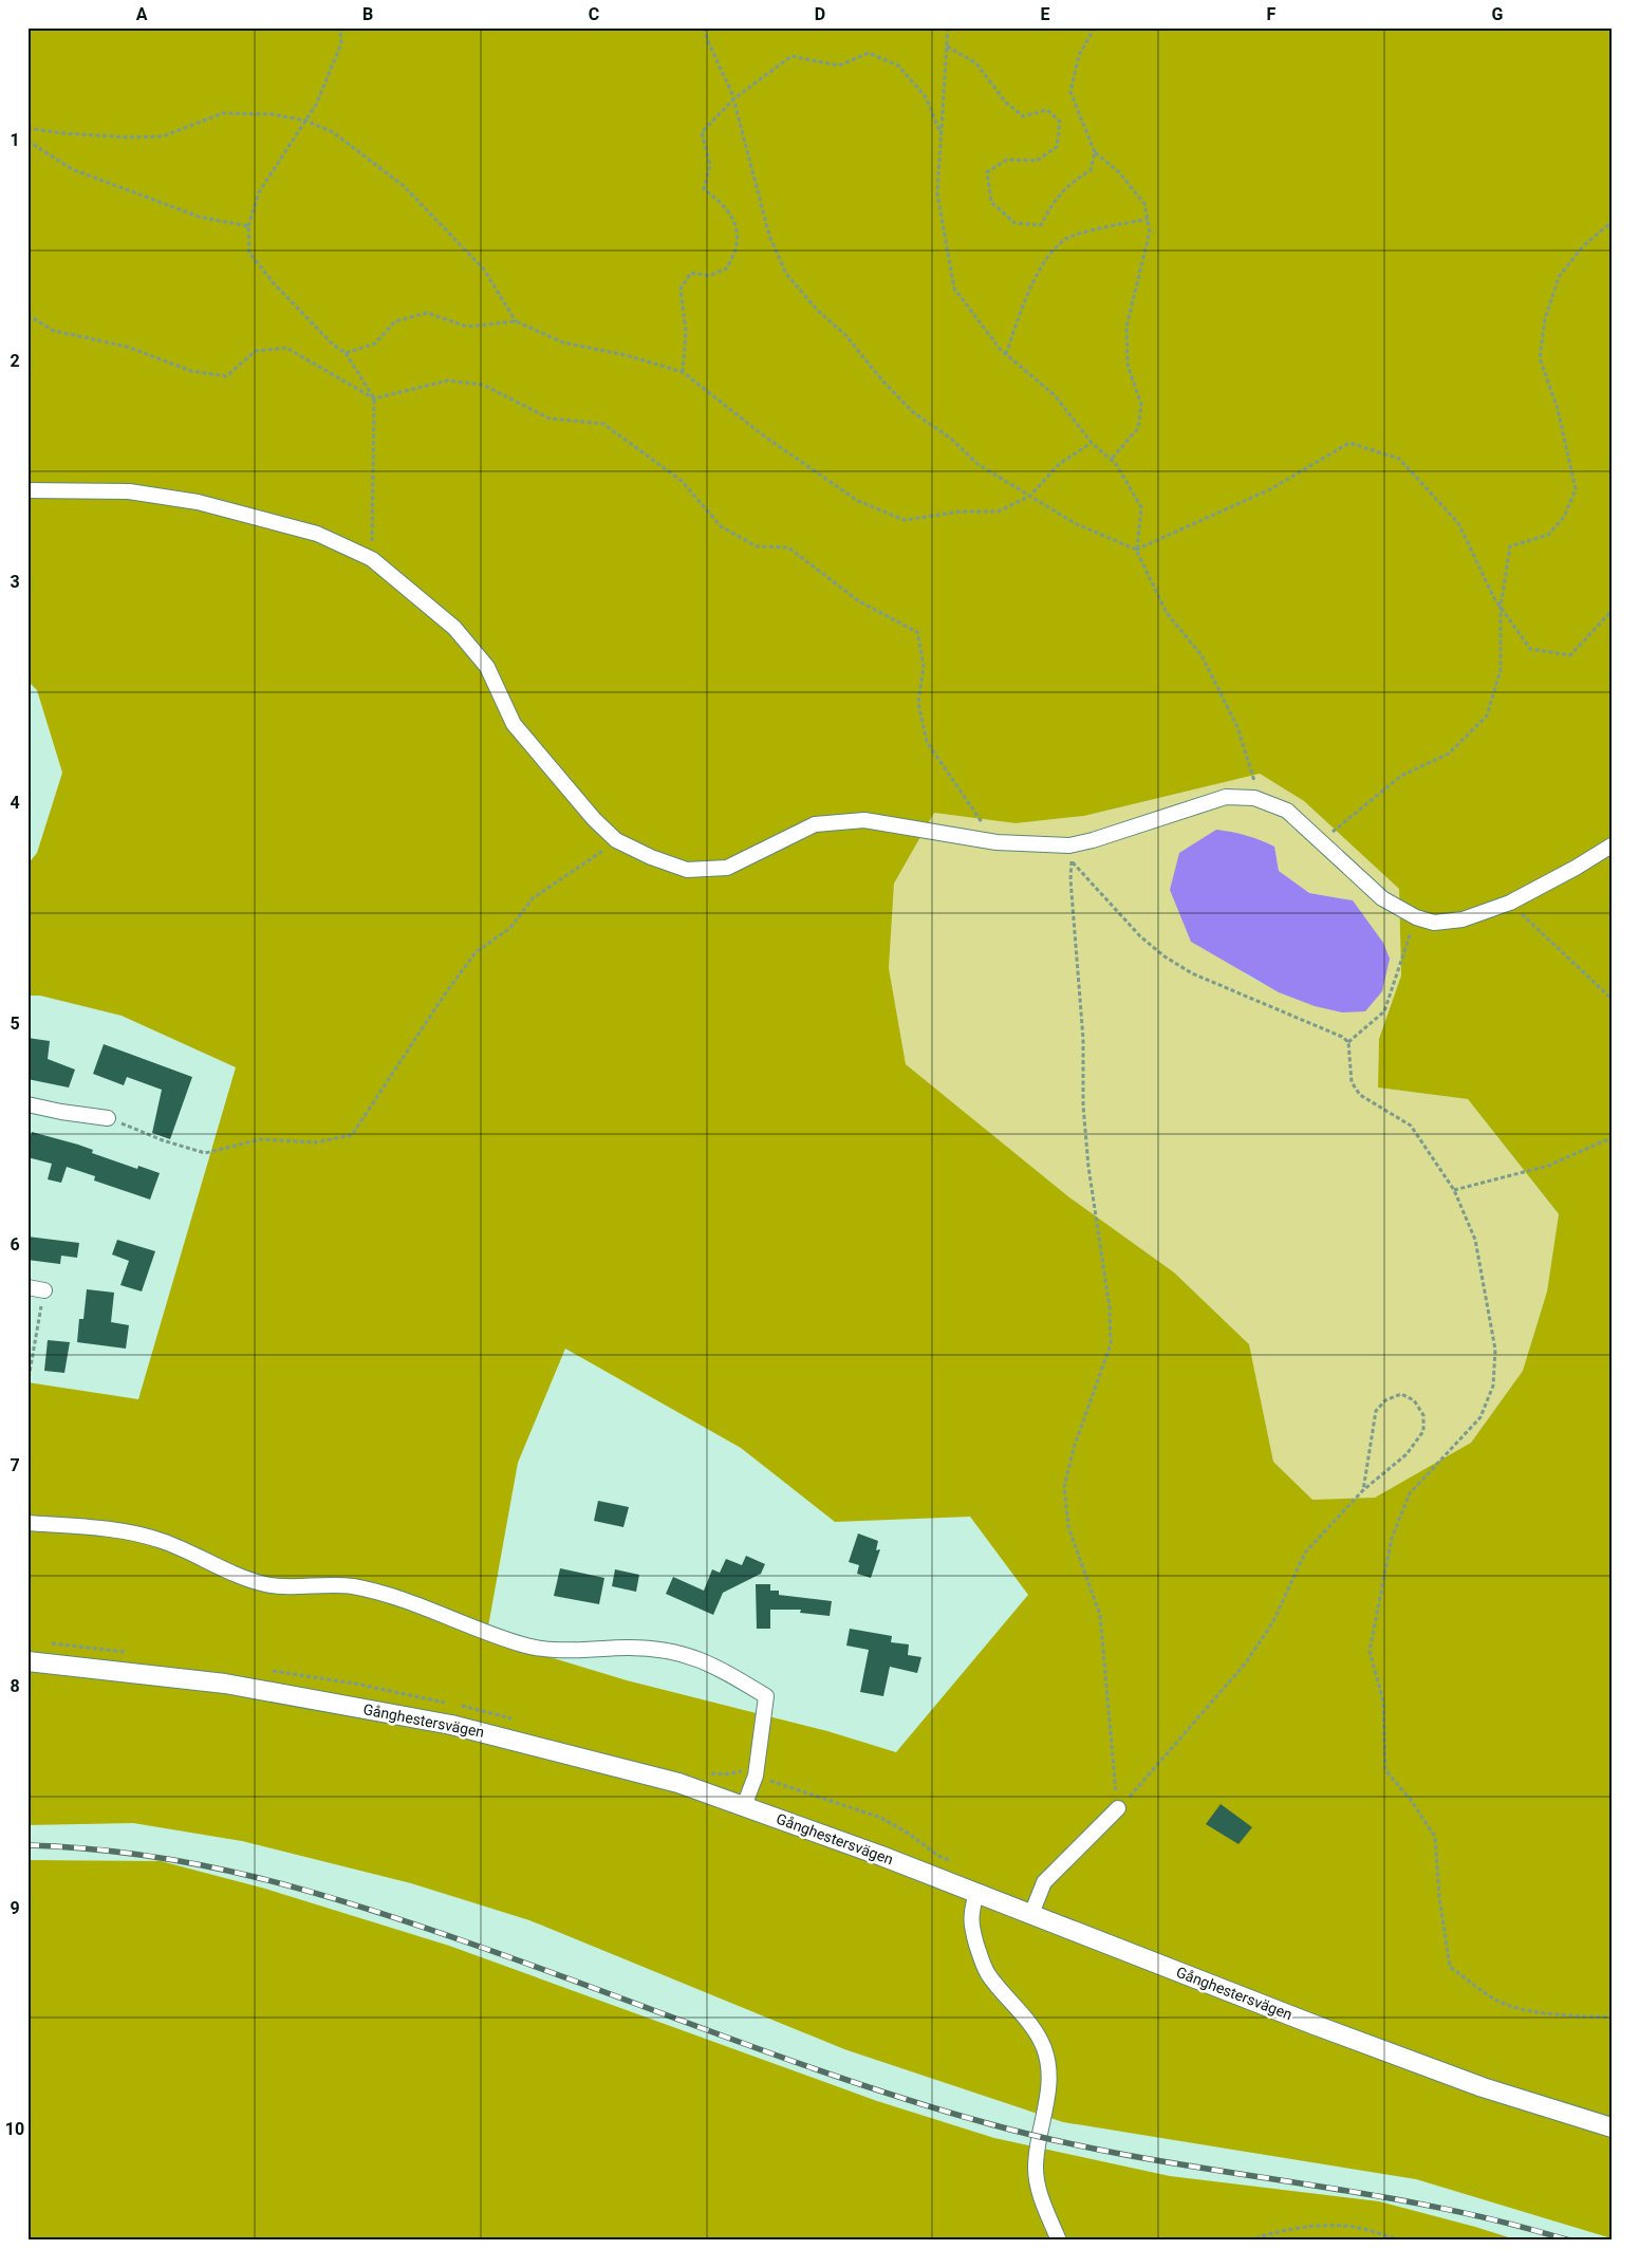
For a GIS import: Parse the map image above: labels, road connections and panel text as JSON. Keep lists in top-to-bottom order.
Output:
{
  "streets": {
    "street": ["Gånghestersvägen"]
  },
  "grid": {
    "columns": [
      "A",
      "B",
      "C",
      "D",
      "E",
      "F",
      "G"
    ],
    "rows": [
      "1",
      "2",
      "3",
      "4",
      "5",
      "6",
      "7",
      "8",
      "9",
      "10"
    ]
  }
}
